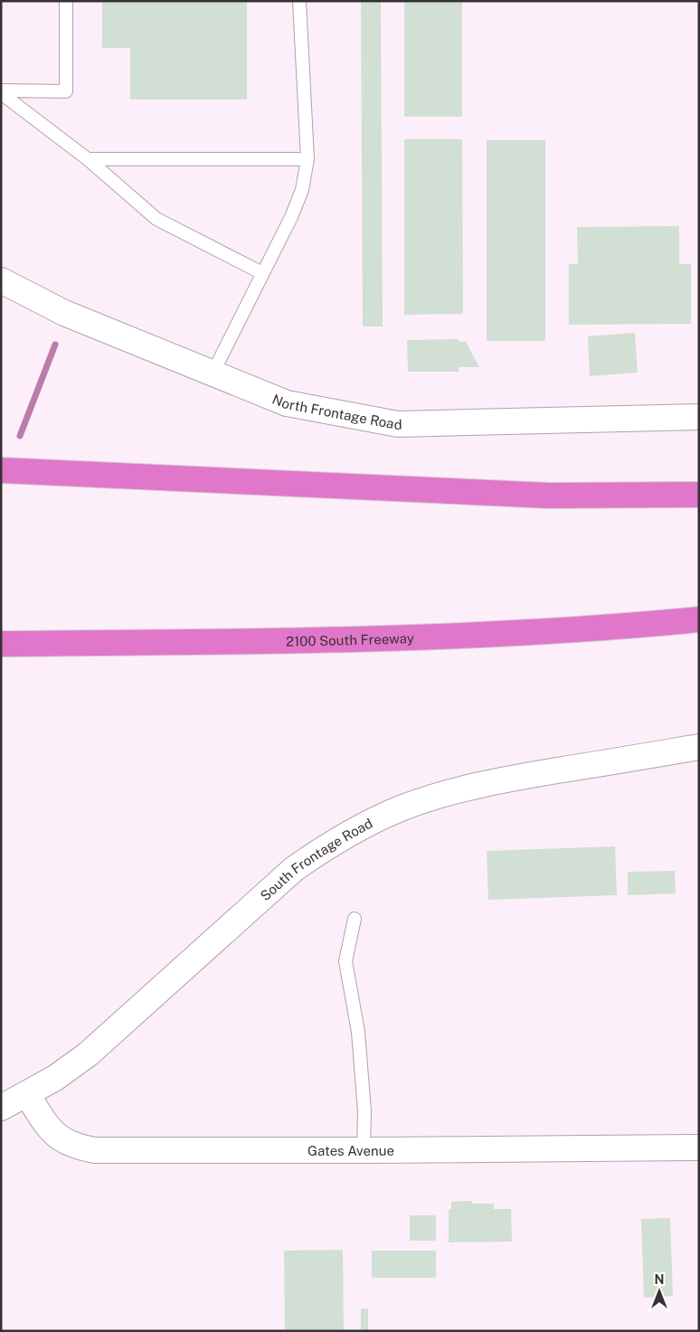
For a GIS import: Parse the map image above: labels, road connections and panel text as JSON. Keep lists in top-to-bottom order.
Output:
{
  "streets": {
    "highway": ["2100 South Freeway"],
    "street": ["North Frontage Road", "South Frontage Road", "Gates Avenue"]
  },
  "crossings": [
    ["South Frontage Road", "Gates Avenue"]
  ],
  "north": "top"
}
